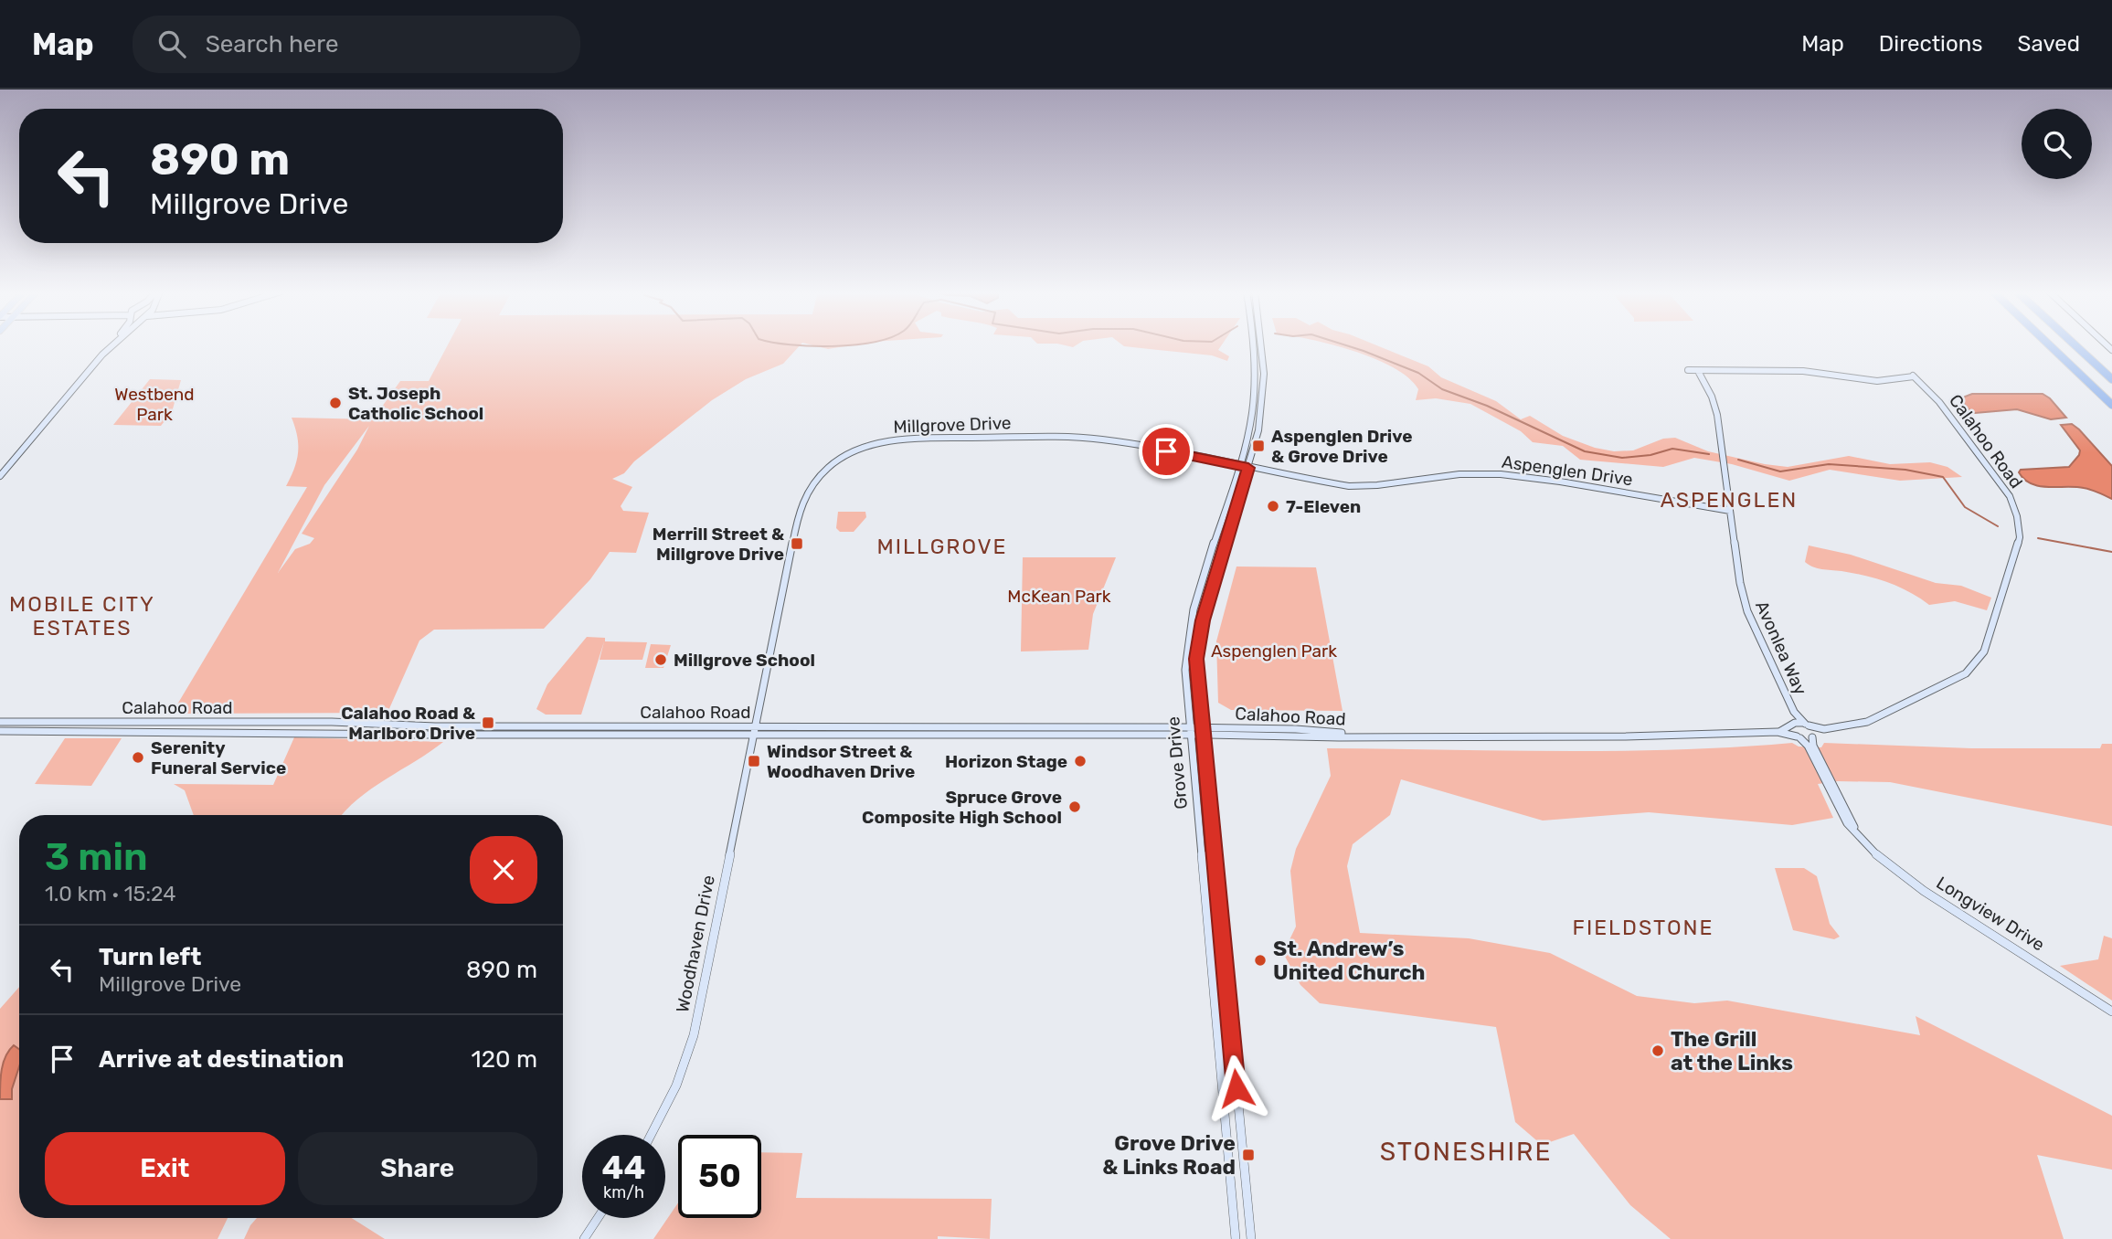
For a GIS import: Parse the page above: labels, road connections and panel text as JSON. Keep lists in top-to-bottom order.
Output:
{
  "streets": {
    "street": [
      "Millgrove Drive",
      "Calahoo Road",
      "Aspenglen Drive",
      "Avonlea Way",
      "Grove Drive",
      "Longview Drive",
      "Woodhaven Drive"
    ]
  },
  "crossings": [
    ["Millgrove Drive", "Calahoo Road"],
    ["Millgrove Drive", "Aspenglen Drive"],
    ["Millgrove Drive", "Grove Drive"],
    ["Millgrove Drive", "Woodhaven Drive"],
    ["Calahoo Road", "Avonlea Way"],
    ["Calahoo Road", "Grove Drive"],
    ["Calahoo Road", "Longview Drive"],
    ["Calahoo Road", "Woodhaven Drive"],
    ["Aspenglen Drive", "Avonlea Way"],
    ["Aspenglen Drive", "Grove Drive"],
    ["Avonlea Way", "Longview Drive"]
  ],
  "districts": [
    "ASPENGLEN",
    "MILLGROVE",
    "MOBILE CITY ESTATES",
    "FIELDSTONE",
    "STONESHIRE"
  ],
  "parks": ["Westbend Park", "McKean Park", "Aspenglen Park"],
  "places": {
    "other": [
      "St. Joseph Catholic School",
      "7-Eleven",
      "Millgrove School",
      "Serenity Funeral Service",
      "Horizon Stage",
      "Spruce Grove Composite High School",
      "St. Andrew’s United Church",
      "The Grill at the Links"
    ],
    "transit": [
      "Aspenglen Drive & Grove Drive",
      "Merrill Street & Millgrove Drive",
      "Calahoo Road & Marlboro Drive",
      "Windsor Street & Woodhaven Drive",
      "Grove Drive & Links Road"
    ]
  },
  "page": {
    "header": "Map",
    "search": "Search here",
    "nav": ["Map", "Directions", "Saved"],
    "turn": ["890 m", "Millgrove Drive"],
    "heading": ["3 min", "1.0 km · 15:24"],
    "list": [
      {
        "name": "Turn left",
        "note": "Millgrove Drive",
        "value": "890 m"
      },
      {
        "name": "Arrive at destination",
        "value": "120 m"
      }
    ],
    "buttons": ["Exit", "Share"],
    "speed": "44 km/h",
    "limit": "50"
  }
}
